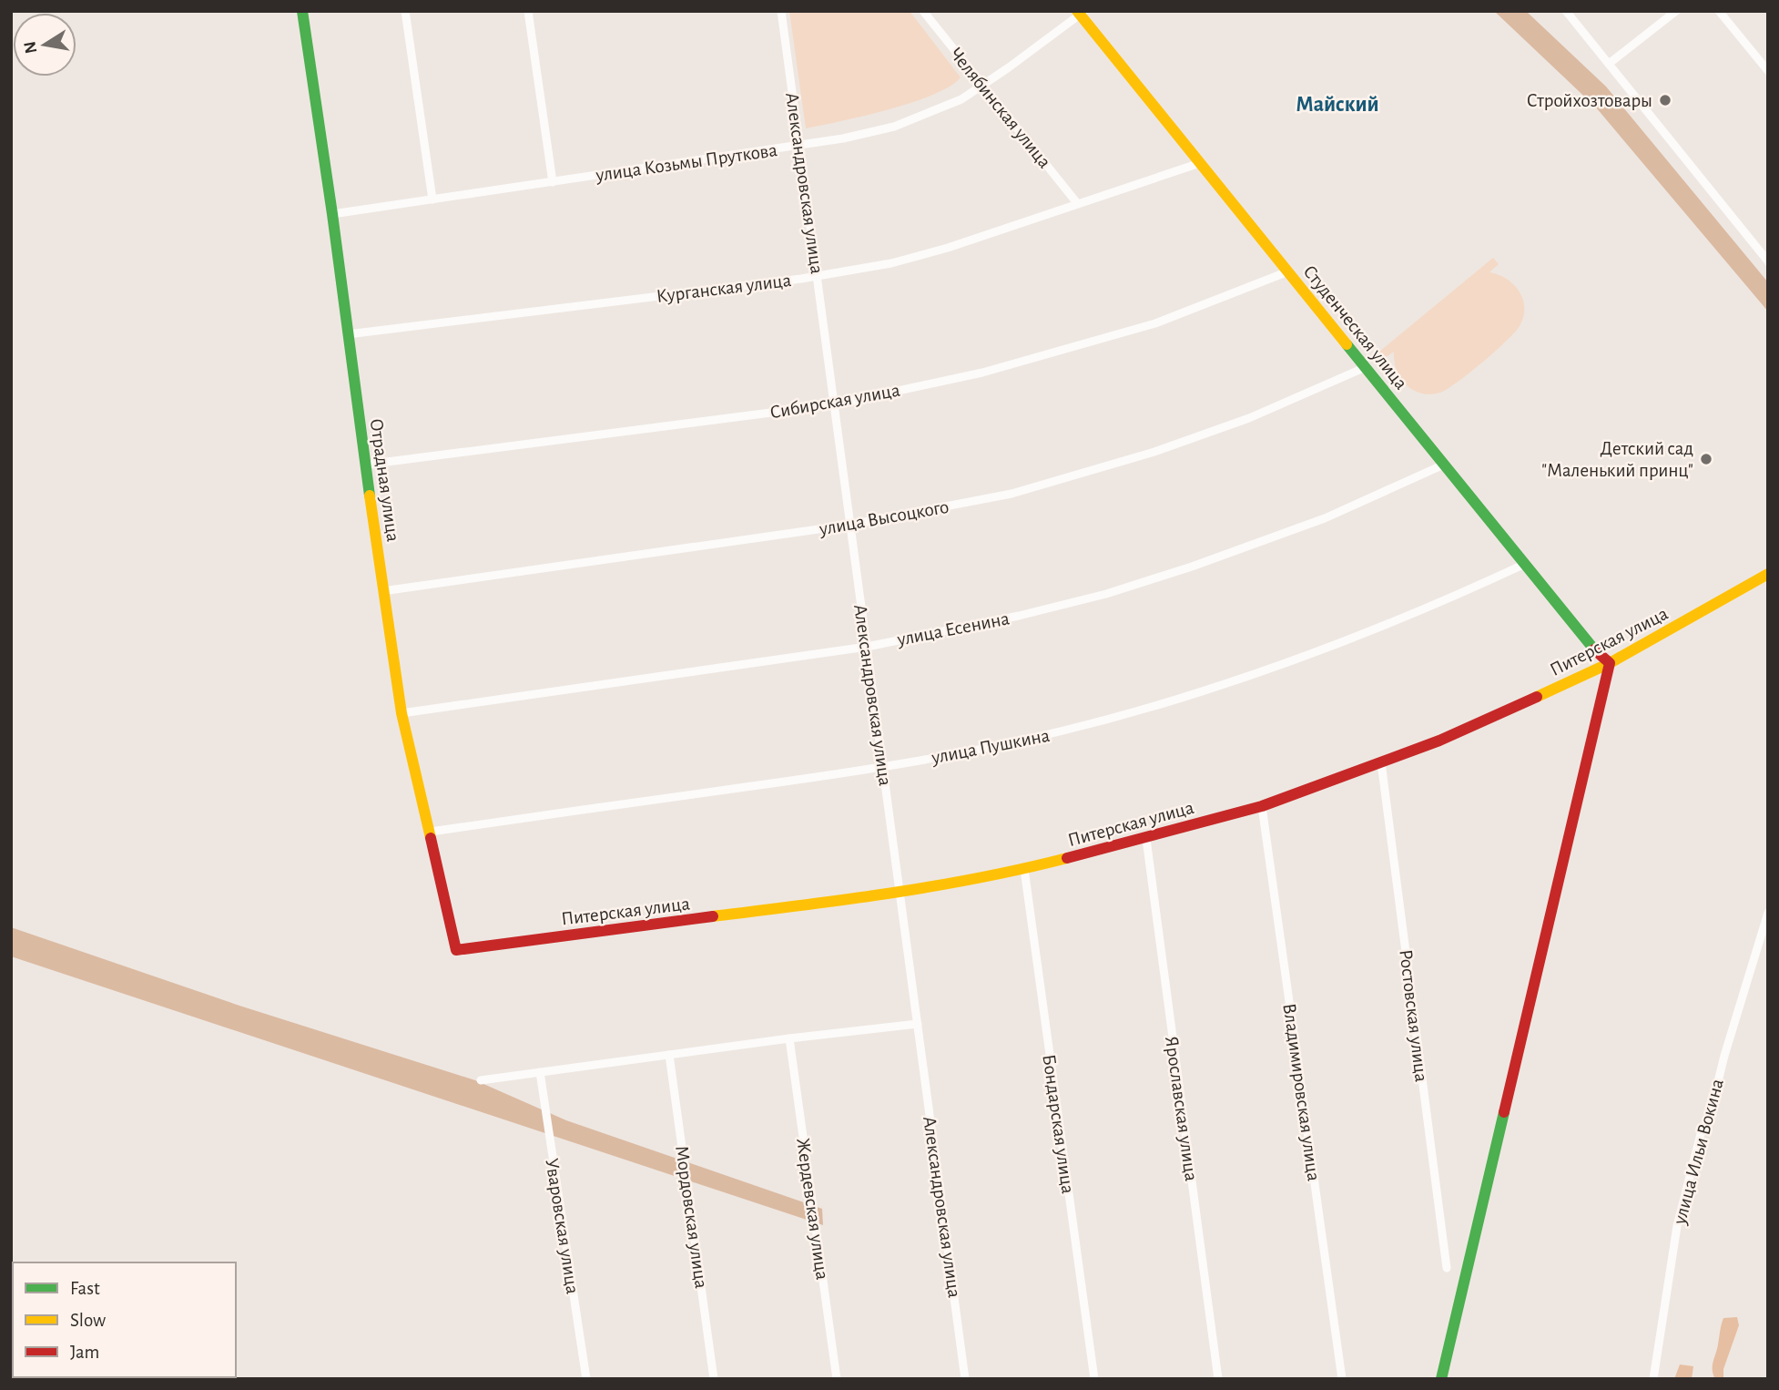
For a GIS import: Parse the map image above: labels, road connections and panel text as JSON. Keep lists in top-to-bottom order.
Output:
{
  "streets": {
    "street": [
      "Челябинская улица",
      "улица Козьмы Пруткова",
      "Александровская улица",
      "Курганская улица",
      "Студенческая улица",
      "Сибирская улица",
      "Отрадная улица",
      "улица Высоцкого",
      "улица Есенина",
      "Питерская улица",
      "улица Пушкина",
      "Ростовская улица",
      "Владимировская улица",
      "Ярославская улица",
      "Бондарская улица",
      "улица Ильи Вокина",
      "Жердевская улица",
      "Мордовская улица",
      "Уваровская улица"
    ]
  },
  "crossings": [
    ["Челябинская улица", "улица Козьмы Пруткова"],
    ["Челябинская улица", "Курганская улица"],
    ["улица Козьмы Пруткова", "Александровская улица"],
    ["улица Козьмы Пруткова", "Студенческая улица"],
    ["улица Козьмы Пруткова", "Отрадная улица"],
    ["Александровская улица", "Курганская улица"],
    ["Александровская улица", "Сибирская улица"],
    ["Александровская улица", "улица Высоцкого"],
    ["Александровская улица", "улица Есенина"],
    ["Александровская улица", "Питерская улица"],
    ["Александровская улица", "улица Пушкина"],
    ["Курганская улица", "Студенческая улица"],
    ["Курганская улица", "Отрадная улица"],
    ["Студенческая улица", "Сибирская улица"],
    ["Студенческая улица", "улица Высоцкого"],
    ["Студенческая улица", "улица Есенина"],
    ["Студенческая улица", "Питерская улица"],
    ["Студенческая улица", "улица Пушкина"],
    ["Сибирская улица", "Отрадная улица"],
    ["Отрадная улица", "улица Высоцкого"],
    ["Отрадная улица", "улица Есенина"],
    ["Отрадная улица", "Питерская улица"],
    ["Отрадная улица", "улица Пушкина"],
    ["Питерская улица", "Ростовская улица"],
    ["Питерская улица", "Владимировская улица"],
    ["Питерская улица", "Ярославская улица"],
    ["Питерская улица", "Бондарская улица"]
  ],
  "districts": ["Майский"],
  "places": ["Стройхозтовары", "Детский сад \"Маленький принц\""],
  "legend": ["Fast", "Slow", "Jam"],
  "north": "left"
}
